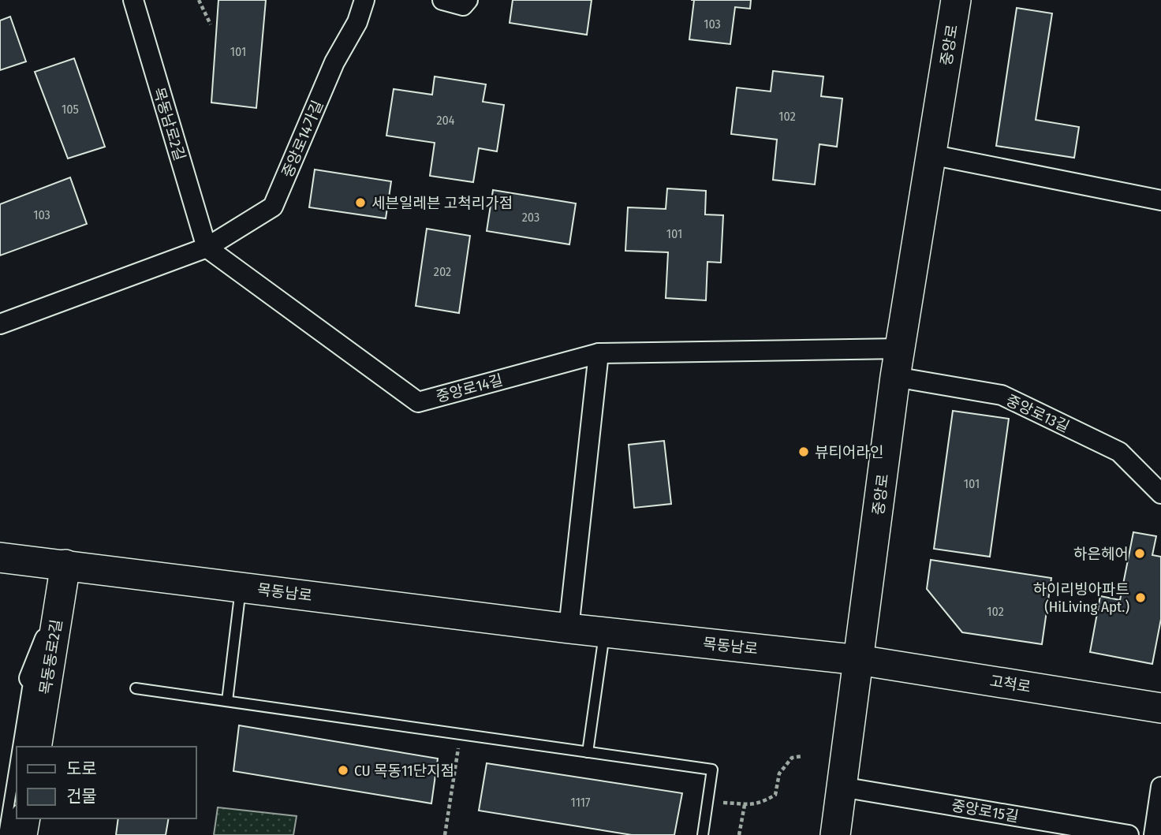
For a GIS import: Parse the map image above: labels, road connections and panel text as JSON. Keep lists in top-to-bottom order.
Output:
{
  "streets": {
    "main road": [
      "중앙로",
      "목동남로",
      "목동동로2길",
      "고척로"
    ],
    "street": [
      "목동남로2길",
      "중앙로14가길",
      "중앙로14길",
      "중앙로13길",
      "중앙로15길"
    ]
  },
  "crossings": [
    ["중앙로", "중앙로14길"],
    ["중앙로", "중앙로13길"],
    ["중앙로", "목동남로"],
    ["중앙로", "고척로"],
    ["중앙로", "중앙로15길"],
    ["목동남로2길", "중앙로14가길"],
    ["목동남로2길", "중앙로14길"],
    ["중앙로14가길", "중앙로14길"],
    ["목동남로", "목동동로2길"],
    ["목동남로", "고척로"]
  ],
  "places": [
    "세븐일레븐 고척리가점",
    "뷰티어라인",
    "하은헤어",
    "하이리빙아파트 (HiLiving Apt.)",
    "CU 목동11단지점"
  ],
  "house_numbers": [
    "103",
    "101",
    "105",
    "102",
    "204",
    "103",
    "203",
    "101",
    "202",
    "101",
    "102",
    "1117"
  ],
  "legend": ["도로", "건물"]
}
